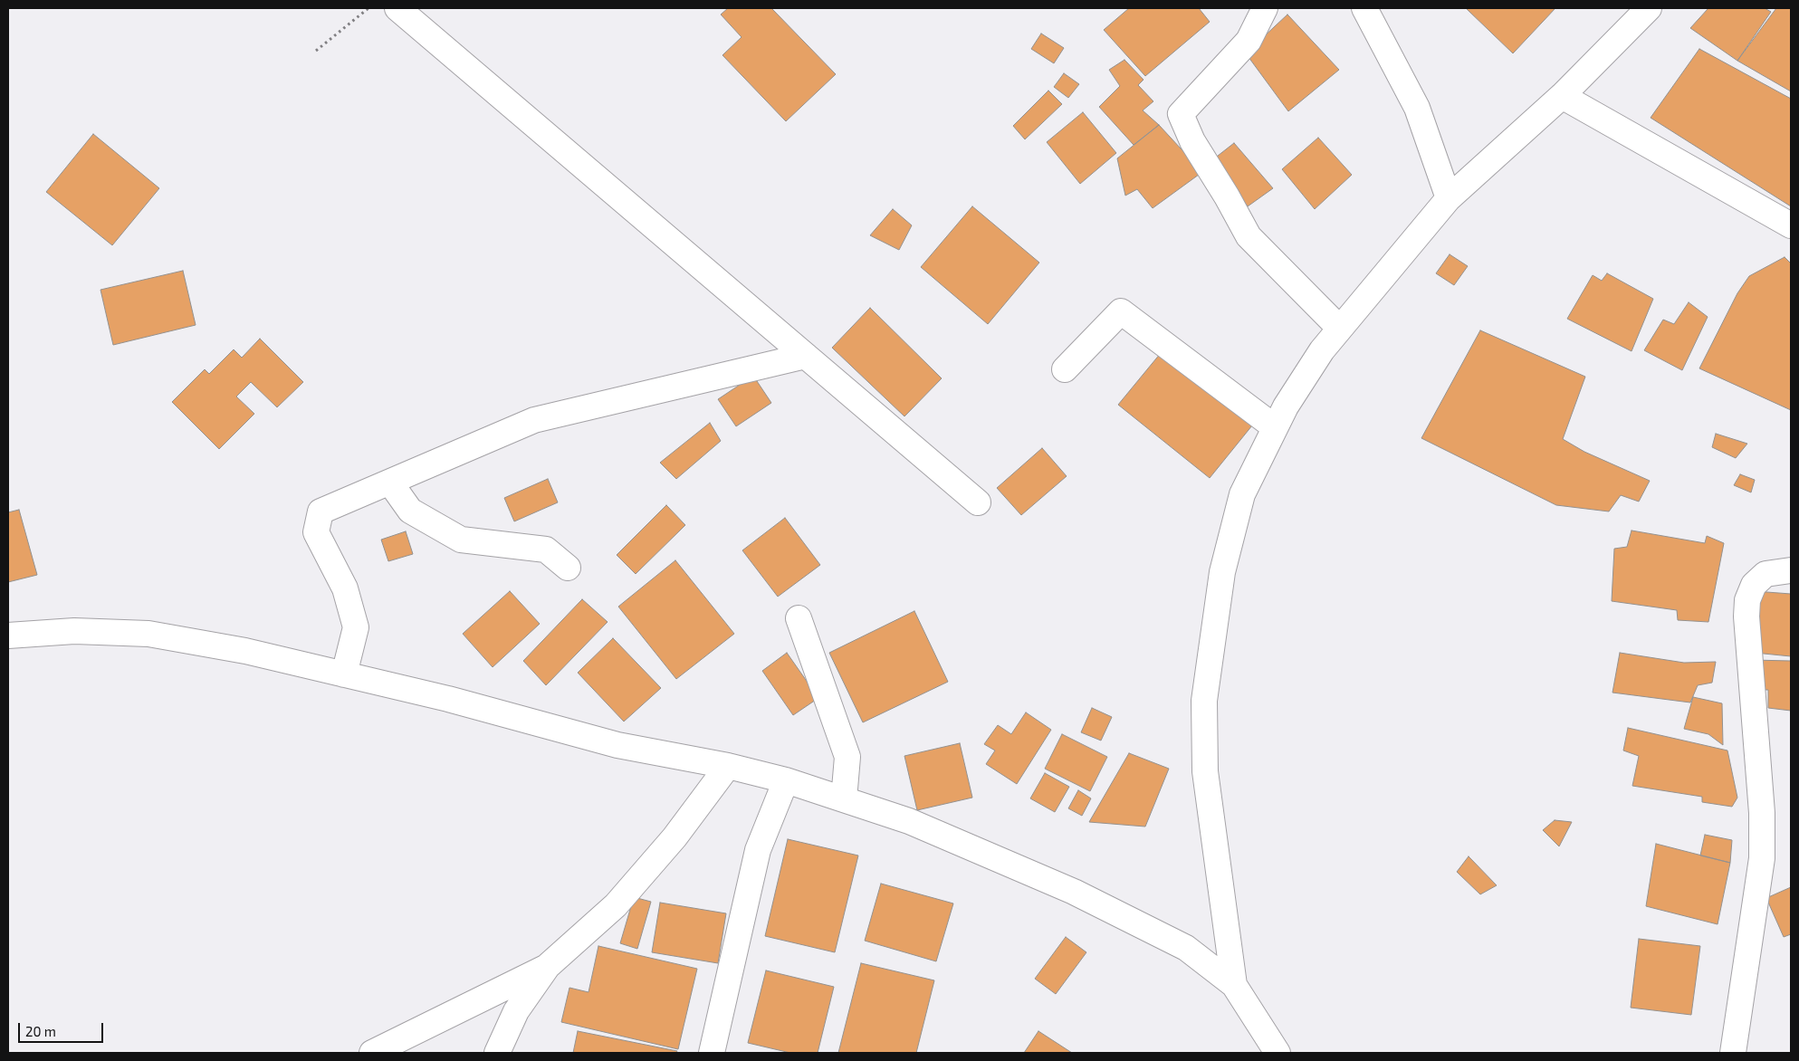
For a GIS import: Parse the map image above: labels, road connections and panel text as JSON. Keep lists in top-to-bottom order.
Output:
{
  "scale_bar": "20 m"
}
